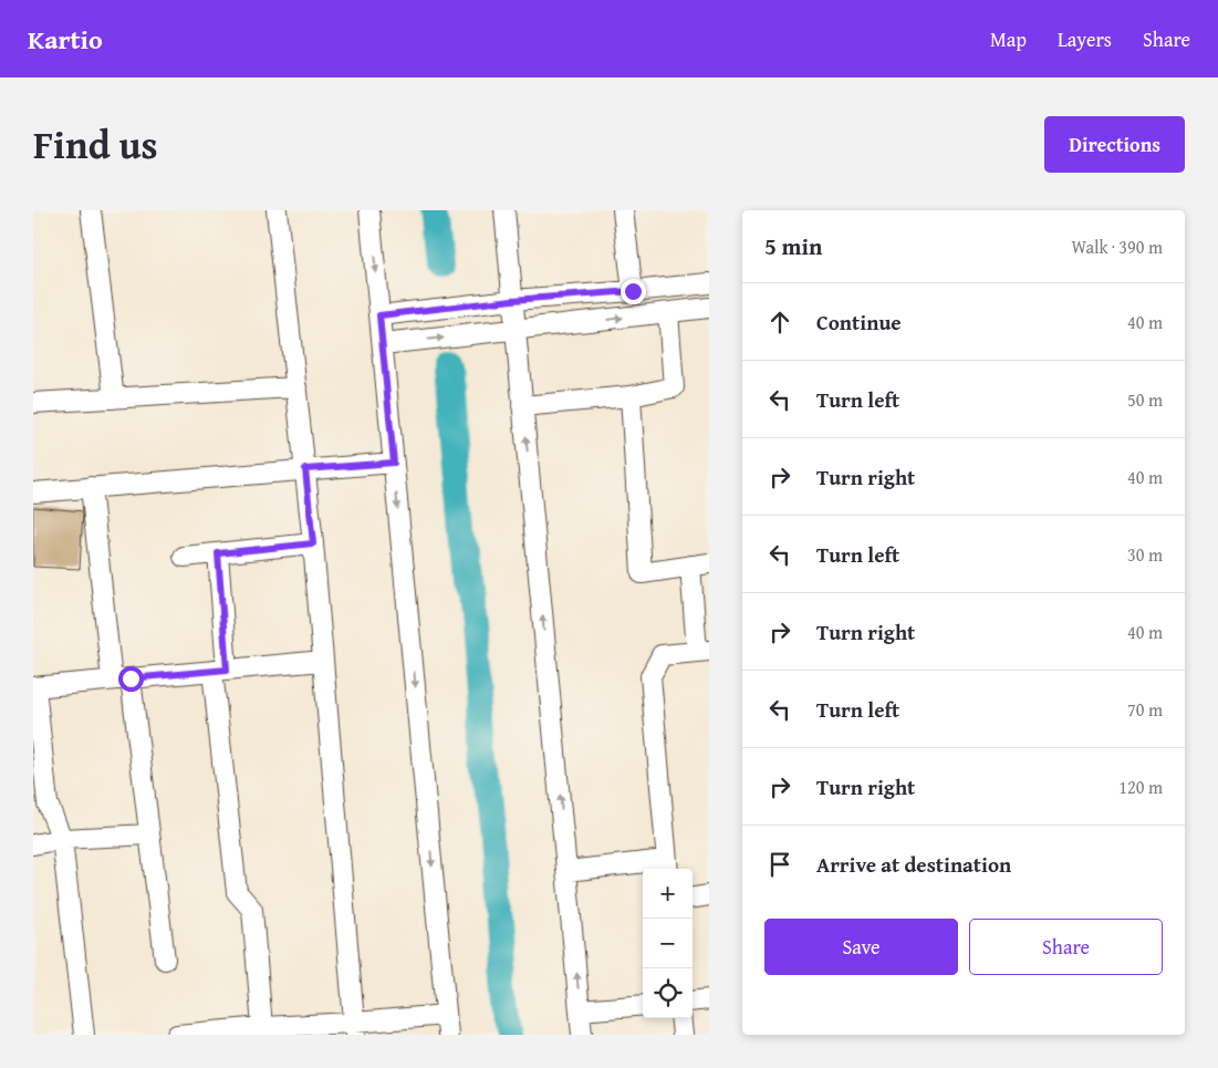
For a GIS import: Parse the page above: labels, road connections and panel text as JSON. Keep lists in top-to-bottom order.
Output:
{
  "page": {
    "header": "Kartio",
    "nav": ["Map", "Layers", "Share"],
    "title": "Find us",
    "buttons": [
      "Directions",
      ["Save", "Share"]
    ],
    "heading": ["5 min", "Walk · 390 m"],
    "list": [
      ["Continue", "40 m"],
      ["Turn left", "50 m"],
      ["Turn right", "40 m"],
      ["Turn left", "30 m"],
      ["Turn right", "40 m"],
      ["Turn left", "70 m"],
      ["Turn right", "120 m"],
      "Arrive at destination"
    ],
    "map_buttons": ["+", "−"]
  }
}
